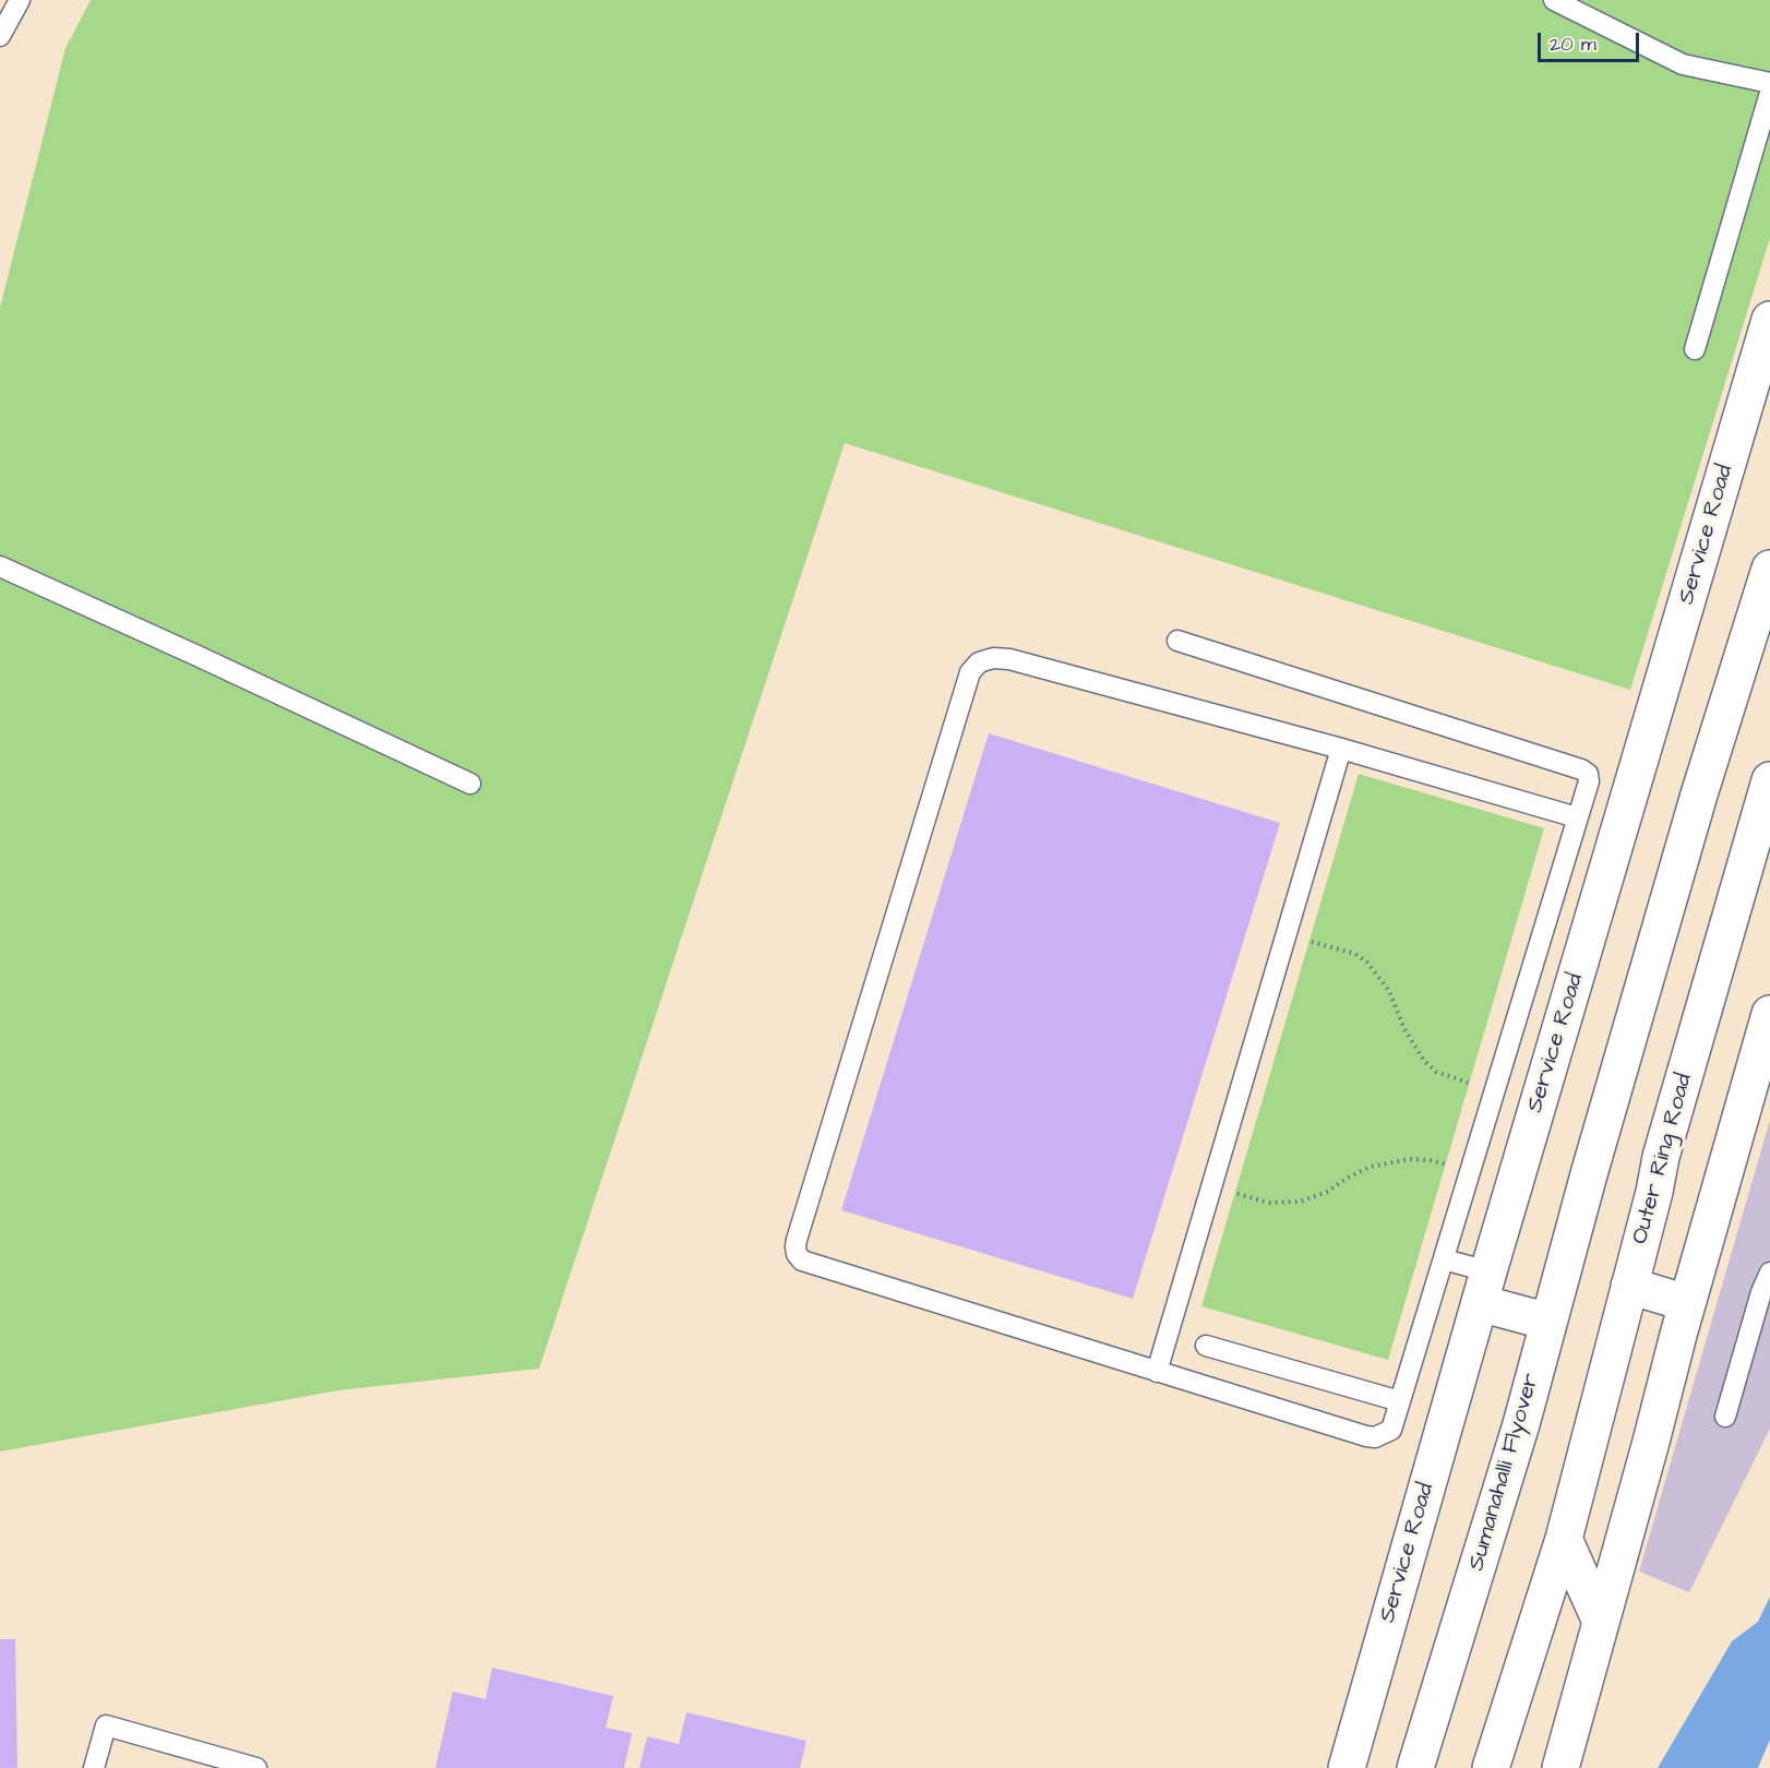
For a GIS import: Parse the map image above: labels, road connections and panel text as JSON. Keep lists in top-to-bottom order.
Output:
{
  "streets": {
    "main road": ["Service Road", "Outer Ring Road", "Sumanahalli Flyover"]
  },
  "scale_bar": "20 m"
}
